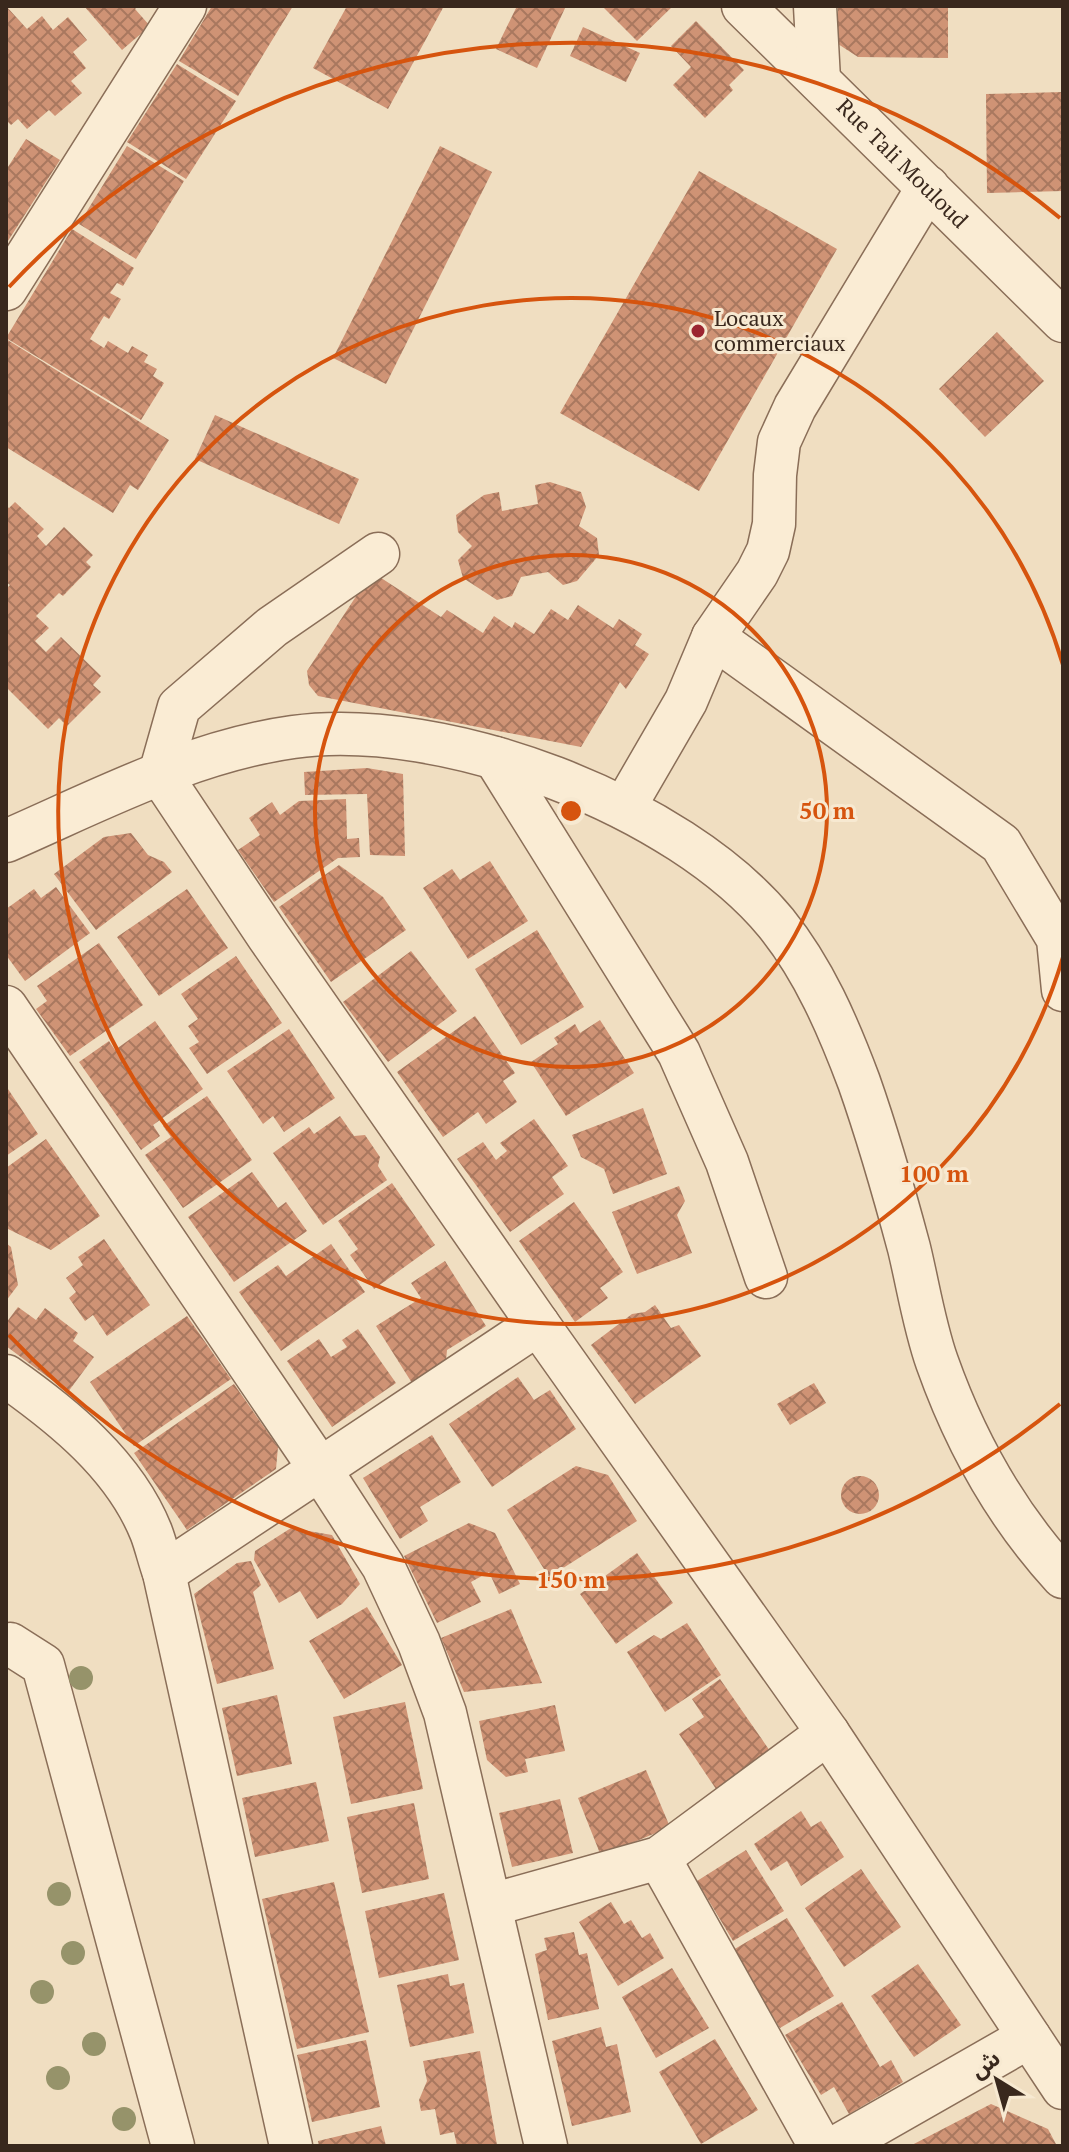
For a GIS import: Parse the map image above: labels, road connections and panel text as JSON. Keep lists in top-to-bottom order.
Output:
{
  "streets": {
    "street": ["Rue Tali Mouloud"]
  },
  "places": ["Locaux commerciaux"],
  "north": "top left",
  "rings": ["50 m", "100 m", "150 m"]
}
